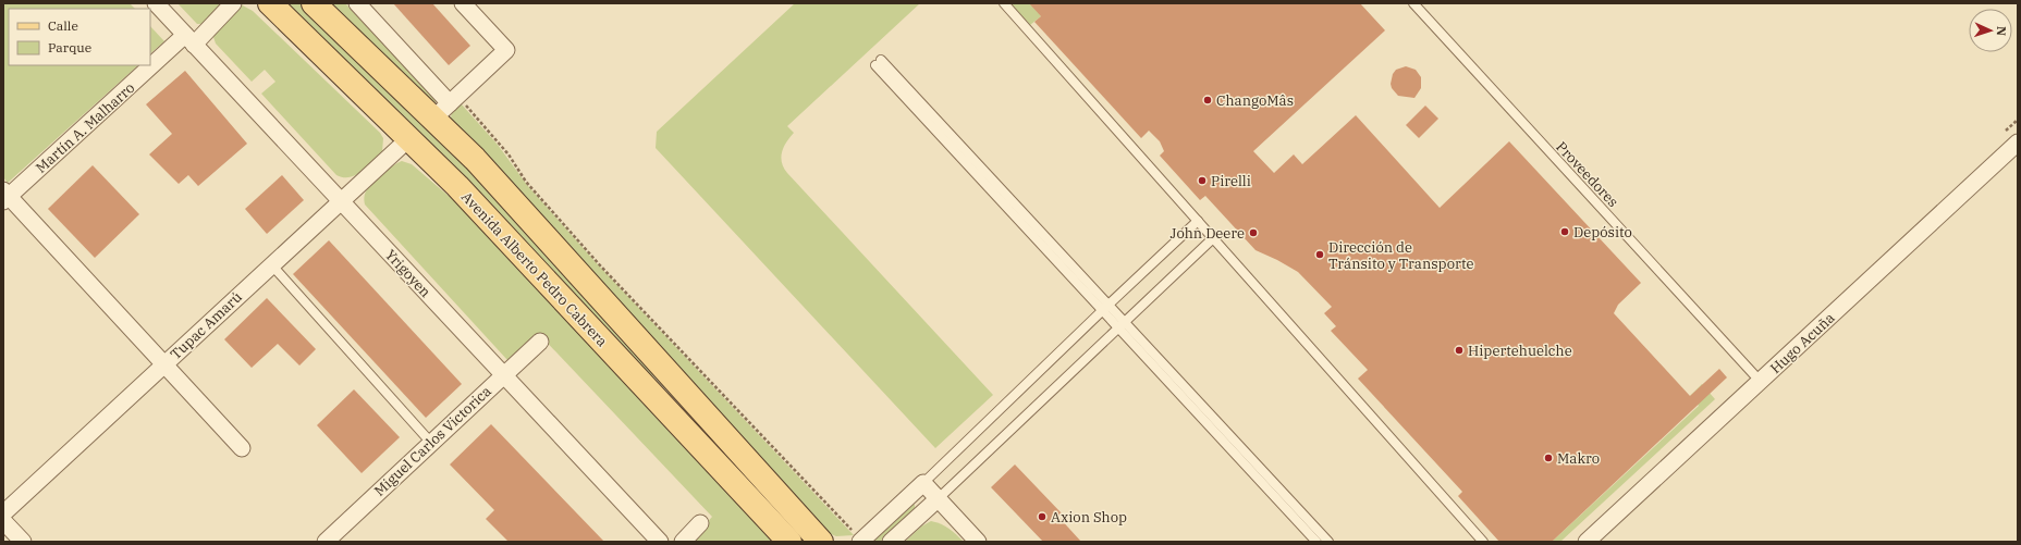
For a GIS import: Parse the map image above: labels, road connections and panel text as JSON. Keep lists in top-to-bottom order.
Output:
{
  "streets": {
    "main road": ["Avenida Alberto Pedro Cabrera"],
    "street": [
      "Martín A. Malharro",
      "Yrigoyen",
      "Tupac Amarú",
      "Hugo Acuña",
      "Miguel Carlos Victorica"
    ],
    "lane": ["Proveedores"]
  },
  "crossings": [
    ["Martín A. Malharro", "Yrigoyen"],
    ["Proveedores", "Hugo Acuña"],
    ["Avenida Alberto Pedro Cabrera", "Tupac Amarú"],
    ["Yrigoyen", "Tupac Amarú"],
    ["Yrigoyen", "Miguel Carlos Victorica"]
  ],
  "places": [
    "ChangoMâs",
    "Pirelli",
    "Depósito",
    "John Deere",
    "Dirección de Tránsito y Transporte",
    "Hipertehuelche",
    "Makro",
    "Axion Shop"
  ],
  "legend": ["Calle", "Parque"],
  "north": "right"
}
